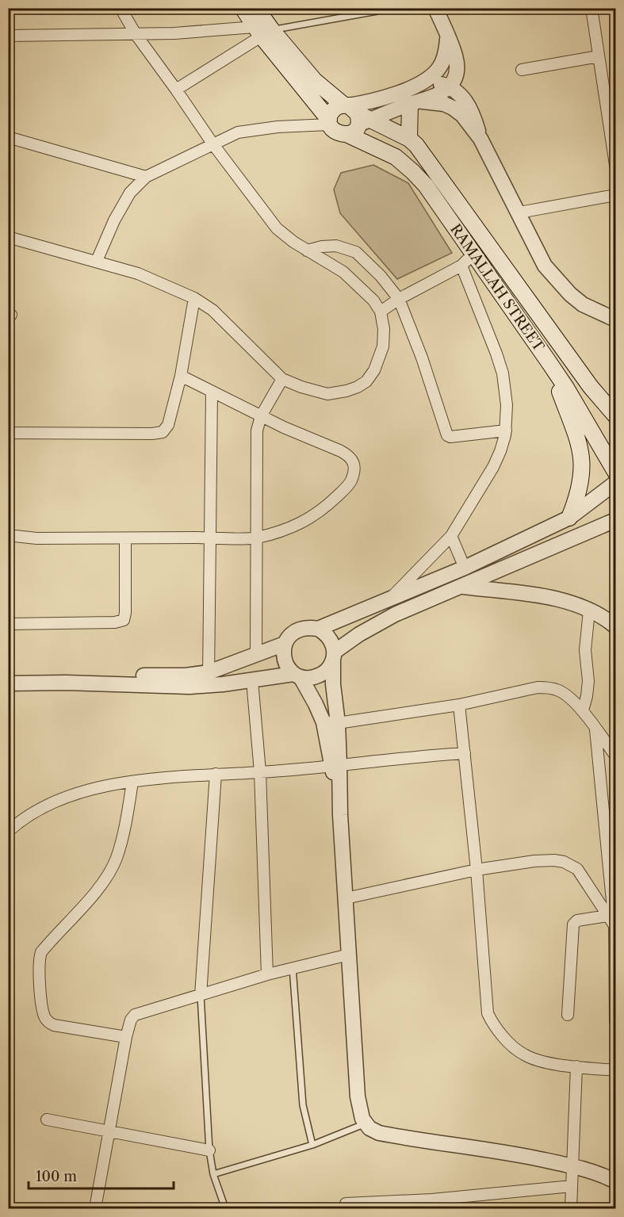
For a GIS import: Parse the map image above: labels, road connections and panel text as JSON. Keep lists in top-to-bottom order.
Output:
{
  "streets": {
    "main road": ["RAMALLAH STREET"]
  },
  "scale_bar": "100 m"
}
